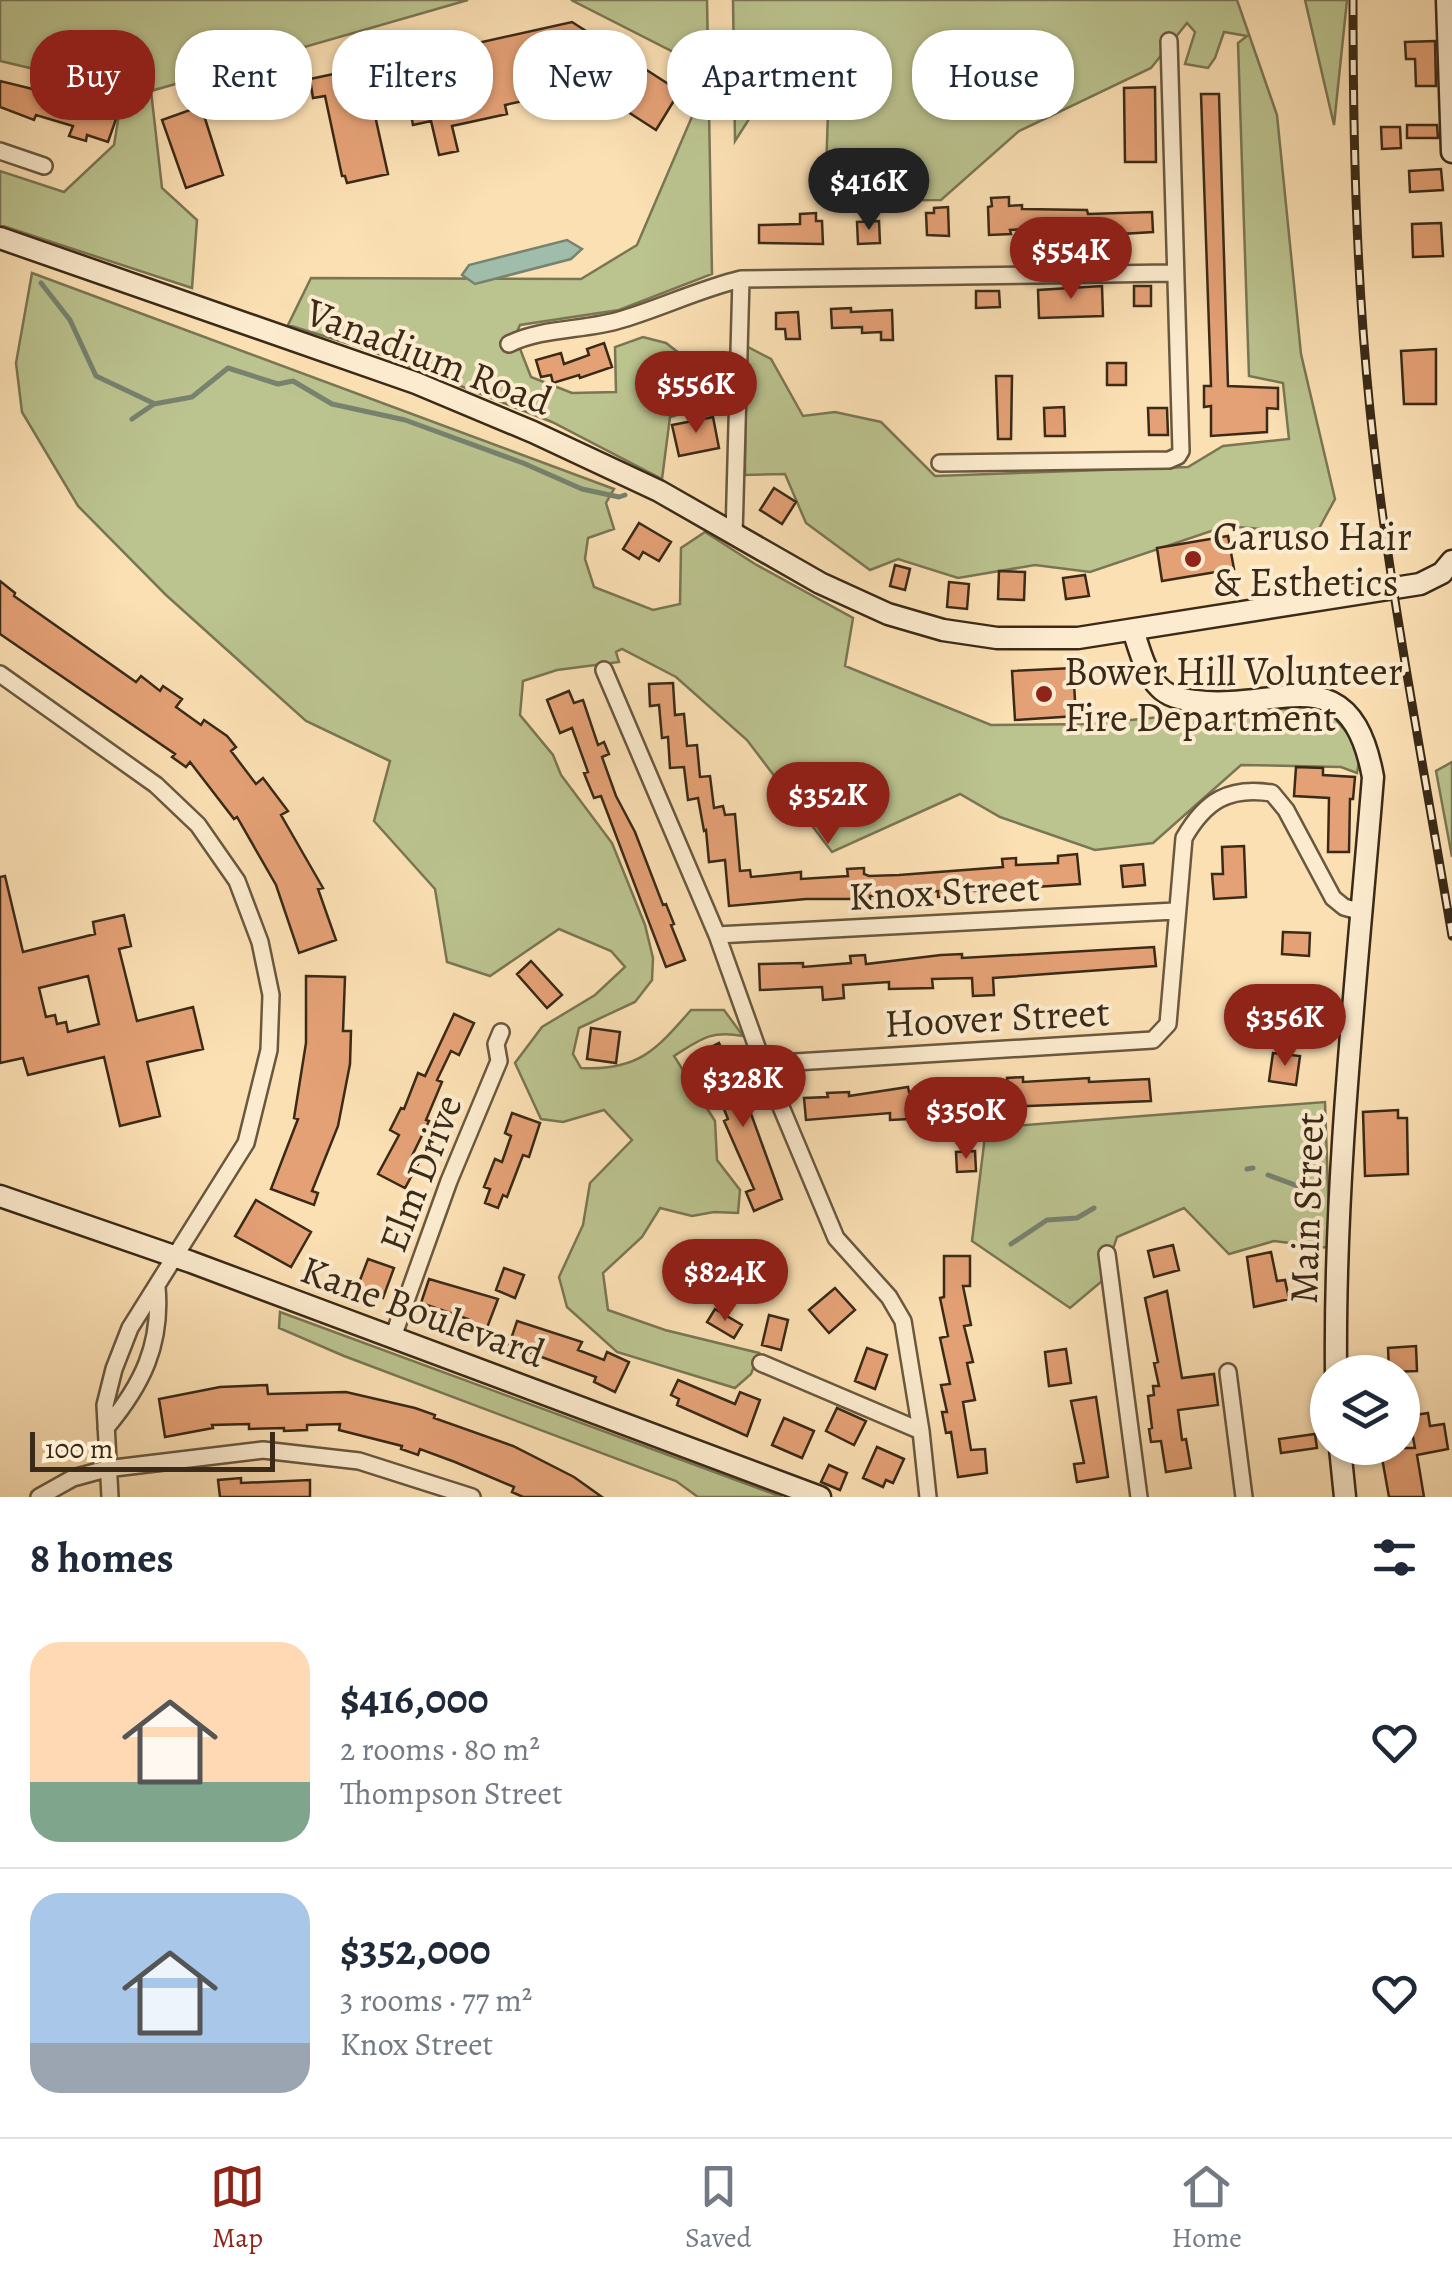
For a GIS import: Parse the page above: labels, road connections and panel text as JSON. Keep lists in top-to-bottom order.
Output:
{
  "streets": {
    "street": [
      "Vanadium Road",
      "Knox Street",
      "Hoover Street",
      "Elm Drive",
      "Main Street",
      "Kane Boulevard"
    ]
  },
  "crossings": [
    ["Vanadium Road", "Main Street"],
    ["Knox Street", "Hoover Street"],
    ["Elm Drive", "Kane Boulevard"]
  ],
  "places": ["Caruso Hair & Esthetics", "Bower Hill Volunteer Fire Department"],
  "scale_bar": "100 m",
  "page": {
    "chip": [
      "Buy",
      "Rent",
      "Filters",
      "New",
      "Apartment",
      "House"
    ],
    "price": [
      "$416K",
      "$554K",
      "$556K",
      "$352K",
      "$356K",
      "$328K",
      "$350K",
      "$824K"
    ],
    "scale": "100 m",
    "heading": "8 homes",
    "list": [
      {
        "name": "$416,000",
        "note": "2 rooms · 80 m² · Thompson Street"
      },
      {
        "name": "$352,000",
        "note": "3 rooms · 77 m² · Knox Street"
      }
    ],
    "tabs": ["Map", "Saved", "Home"]
  }
}
